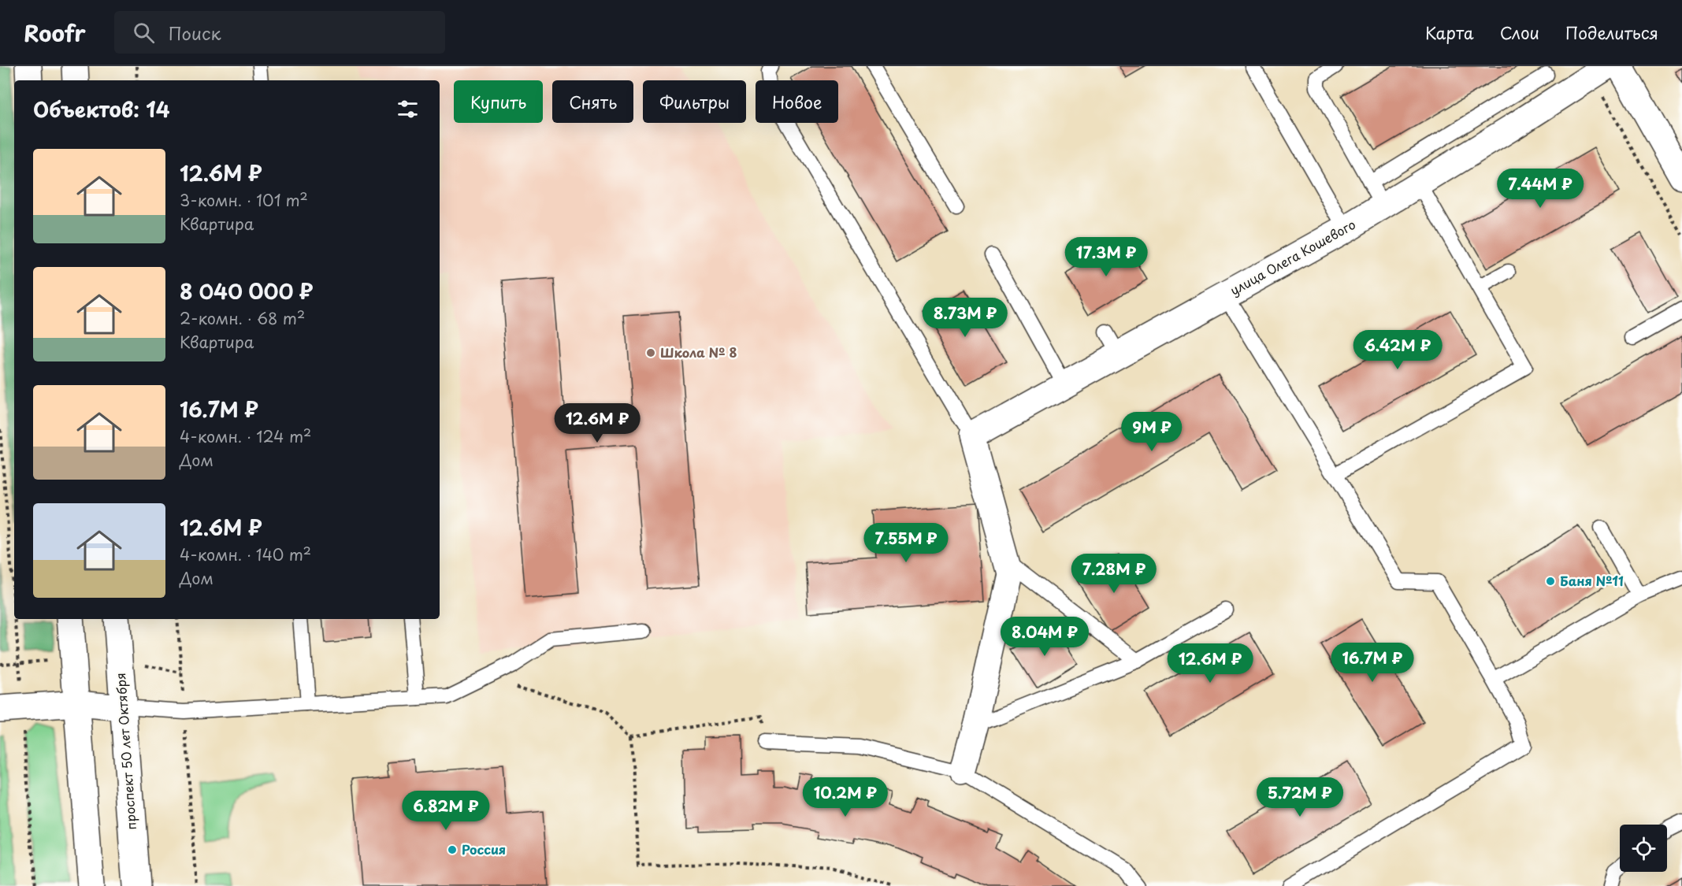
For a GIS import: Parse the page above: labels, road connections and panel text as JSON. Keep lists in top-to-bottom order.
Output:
{
  "streets": {
    "street": ["улица Олега Кошевого", "проспект 50 лет Октября"]
  },
  "places": ["Школа № 8", "Баня №11", "Россия"],
  "page": {
    "header": "Roofr",
    "search": "Поиск",
    "nav": ["Карта", "Слои", "Поделиться"],
    "chip": [
      "Купить",
      "Снять",
      "Фильтры",
      "Новое"
    ],
    "heading": "Объектов: 14",
    "list": [
      {
        "name": "12.6M ₽",
        "note": "3-комн. · 101 m² · Квартира"
      },
      {
        "name": "8 040 000 ₽",
        "note": "2-комн. · 68 m² · Квартира"
      },
      {
        "name": "16.7M ₽",
        "note": "4-комн. · 124 m² · Дом"
      },
      {
        "name": "12.6M ₽",
        "note": "4-комн. · 140 m² · Дом"
      }
    ],
    "price": [
      "7.44M ₽",
      "17.3M ₽",
      "8.73M ₽",
      "6.42M ₽",
      "12.6M ₽",
      "9M ₽",
      "7.55M ₽",
      "7.28M ₽",
      "8.04M ₽",
      "16.7M ₽",
      "12.6M ₽",
      "10.2M ₽",
      "5.72M ₽",
      "6.82M ₽"
    ]
  }
}
